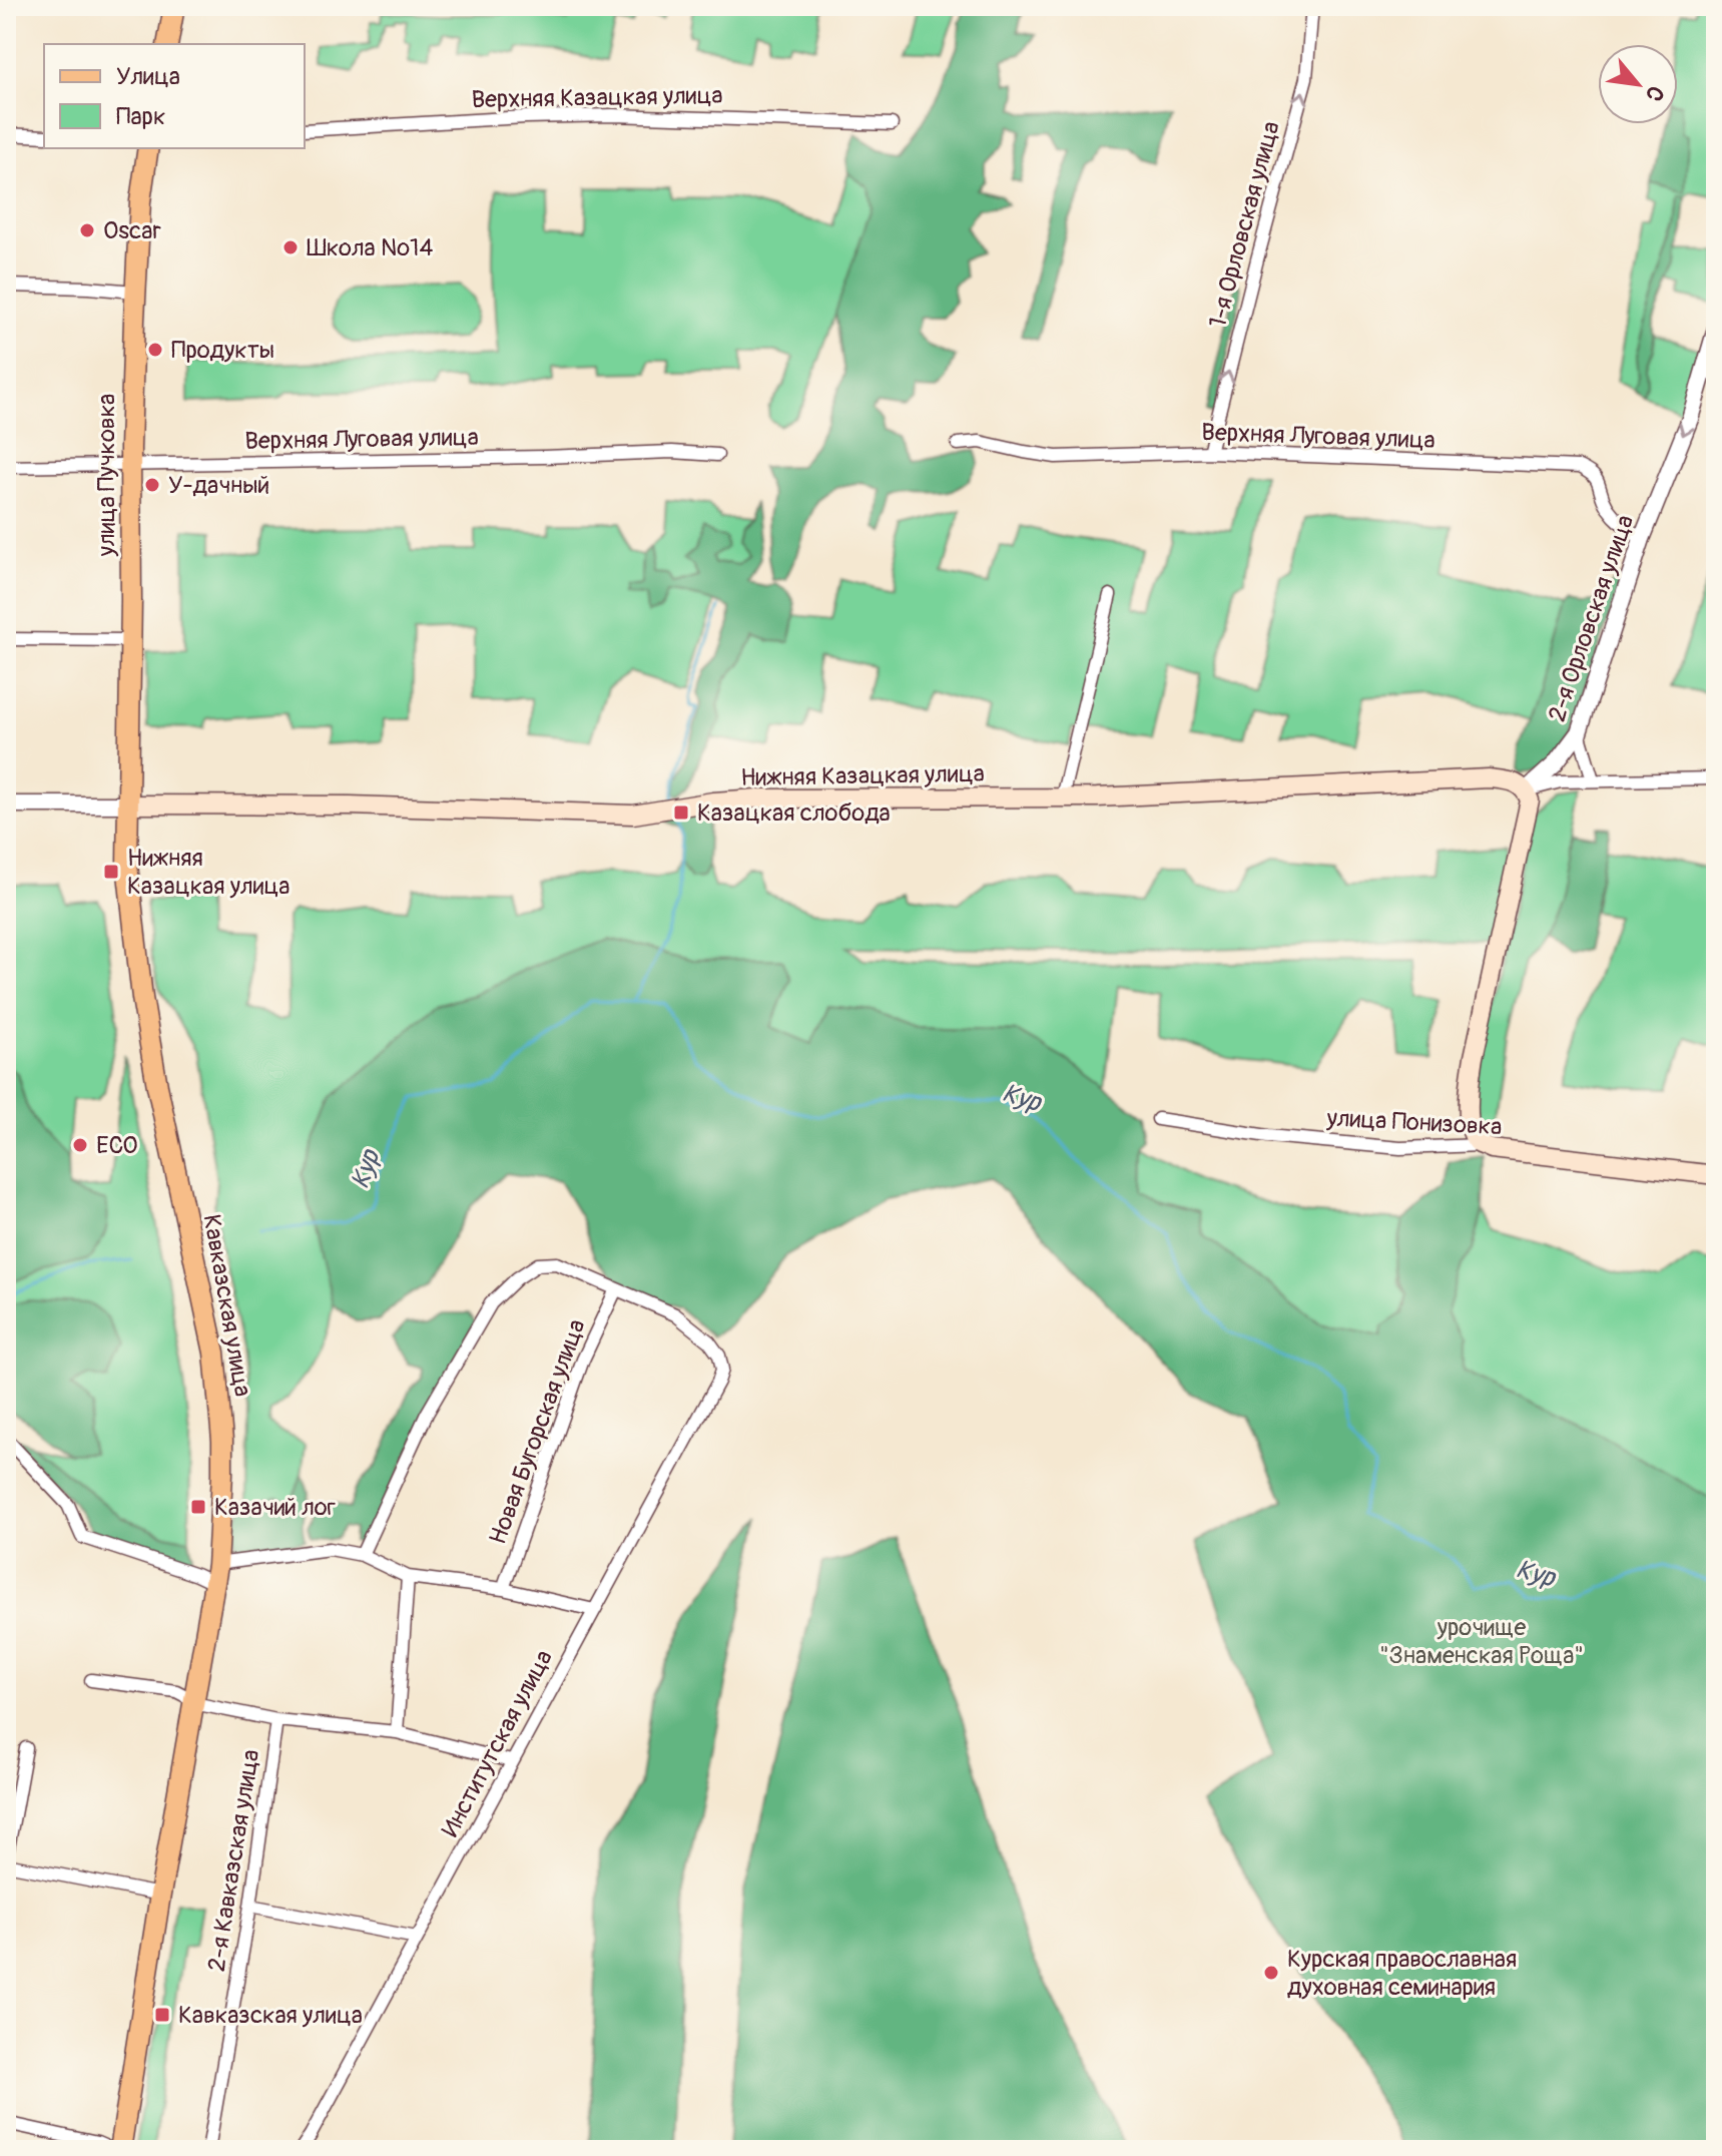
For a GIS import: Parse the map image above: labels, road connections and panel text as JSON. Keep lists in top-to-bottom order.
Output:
{
  "streets": {
    "main road": [
      "улица Пучковка",
      "Нижняя Казацкая улица",
      "улица Понизовка",
      "Кавказская улица"
    ],
    "street": [
      "Верхняя Казацкая улица",
      "1-я Орловская улица",
      "Верхняя Луговая улица",
      "2-я Орловская улица",
      "Новая Бугорская улица",
      "Институтская улица",
      "2-я Кавказская улица"
    ]
  },
  "crossings": [
    ["1-я Орловская улица", "Верхняя Луговая улица"],
    ["Верхняя Луговая улица", "улица Пучковка"],
    ["Верхняя Луговая улица", "2-я Орловская улица"],
    ["улица Пучковка", "Нижняя Казацкая улица"],
    ["улица Пучковка", "Кавказская улица"],
    ["2-я Орловская улица", "Нижняя Казацкая улица"],
    ["Нижняя Казацкая улица", "Кавказская улица"],
    ["Новая Бугорская улица", "Институтская улица"]
  ],
  "one_way": ["1-я Орловская улица", "2-я Орловская улица"],
  "water": ["Кур"],
  "parks": ["урочище \"Знаменская Роща\""],
  "places": {
    "other": [
      "Oscar",
      "Школа №14",
      "Продукты",
      "У-дачный",
      "ECO",
      "Курская православная духовная семинария"
    ],
    "transit": [
      "Казацкая слобода",
      "Нижняя Казацкая улица",
      "Казачий лог",
      "Кавказская улица"
    ]
  },
  "legend": ["Улица", "Парк"],
  "north": "bottom right"
}
